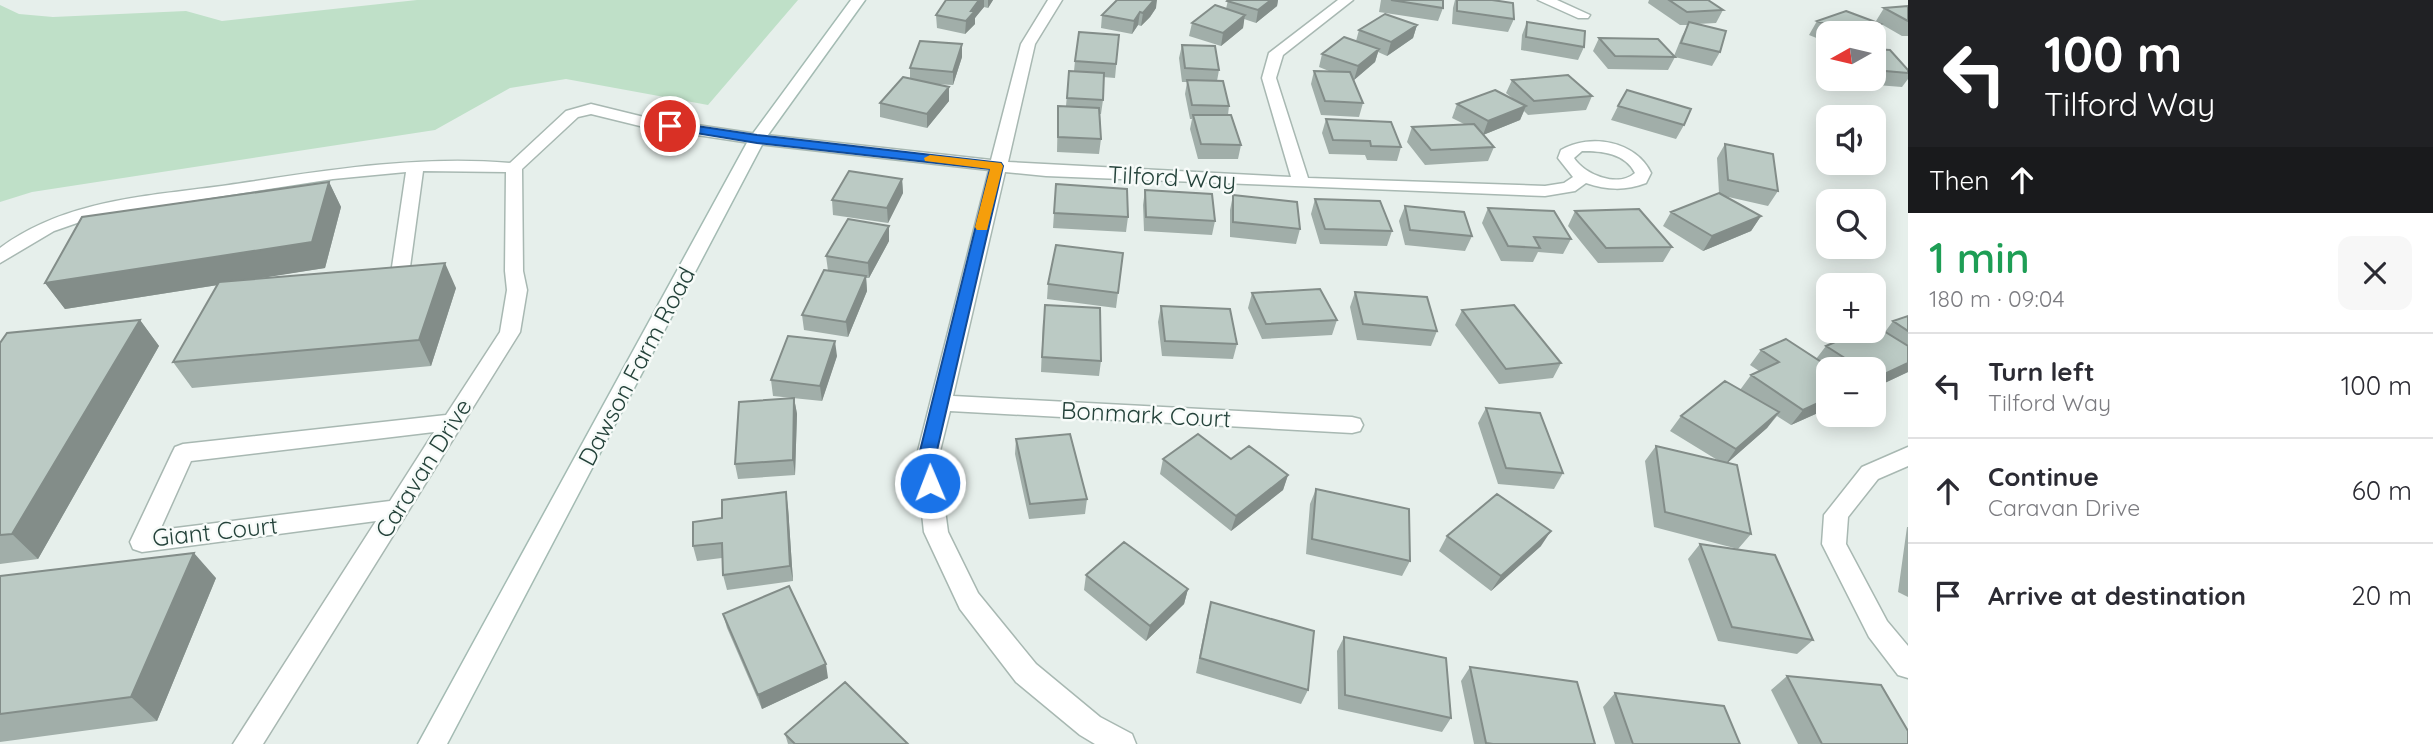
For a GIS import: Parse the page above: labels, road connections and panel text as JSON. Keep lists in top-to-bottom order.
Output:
{
  "streets": {
    "street": [
      "Tilford Way",
      "Dawson Farm Road",
      "Bonmark Court",
      "Caravan Drive",
      "Giant Court"
    ]
  },
  "crossings": [
    ["Tilford Way", "Dawson Farm Road"],
    ["Caravan Drive", "Giant Court"]
  ],
  "north": "left",
  "page": {
    "turn": ["100 m", "Tilford Way"],
    "map_buttons": ["+", "−"],
    "then": "Then",
    "heading": ["1 min", "180 m · 09:04"],
    "list": [
      {
        "name": "Turn left",
        "note": "Tilford Way",
        "value": "100 m"
      },
      {
        "name": "Continue",
        "note": "Caravan Drive",
        "value": "60 m"
      },
      {
        "name": "Arrive at destination",
        "value": "20 m"
      }
    ]
  }
}
